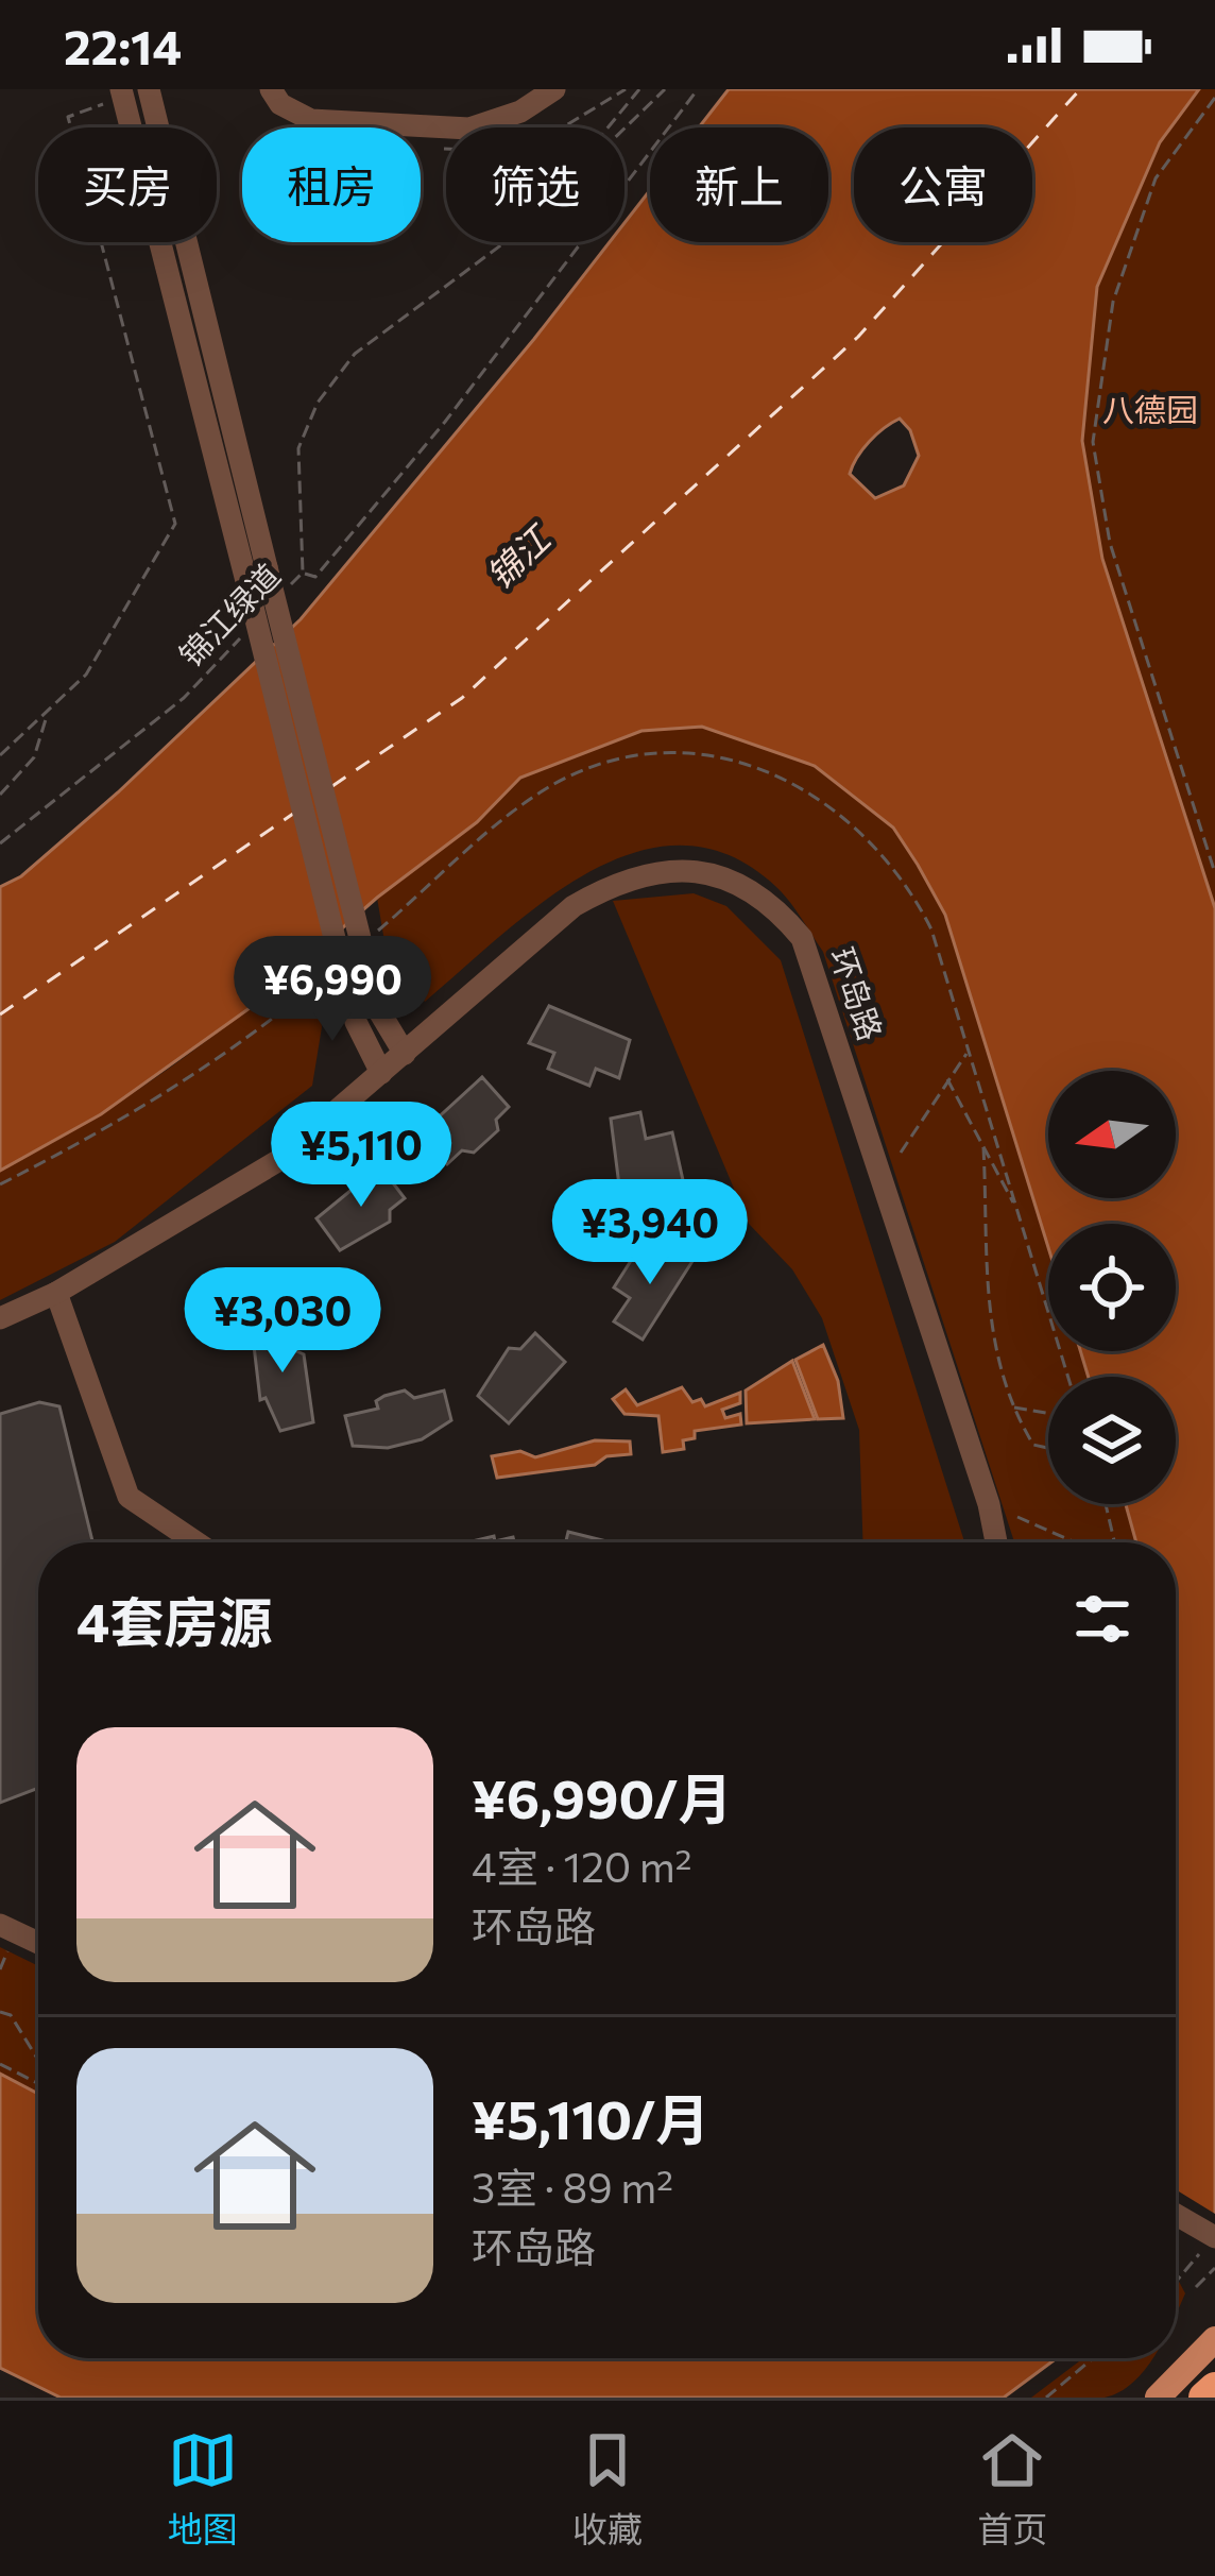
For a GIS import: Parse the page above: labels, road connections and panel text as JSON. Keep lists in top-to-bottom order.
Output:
{
  "streets": {
    "street": ["环岛路"],
    "path": ["锦江绿道"]
  },
  "water": ["锦江"],
  "parks": ["八德园"],
  "north": "left",
  "page": {
    "status": "22:14",
    "chip": [
      "买房",
      "租房",
      "筛选",
      "新上",
      "公寓"
    ],
    "price": [
      "¥6,990",
      "¥5,110",
      "¥3,940",
      "¥3,030"
    ],
    "heading": "4套房源",
    "list": [
      {
        "name": "¥6,990/月",
        "note": "4室 · 120 m² · 环岛路"
      },
      {
        "name": "¥5,110/月",
        "note": "3室 · 89 m² · 环岛路"
      }
    ],
    "tabs": ["地图", "收藏", "首页"]
  }
}
